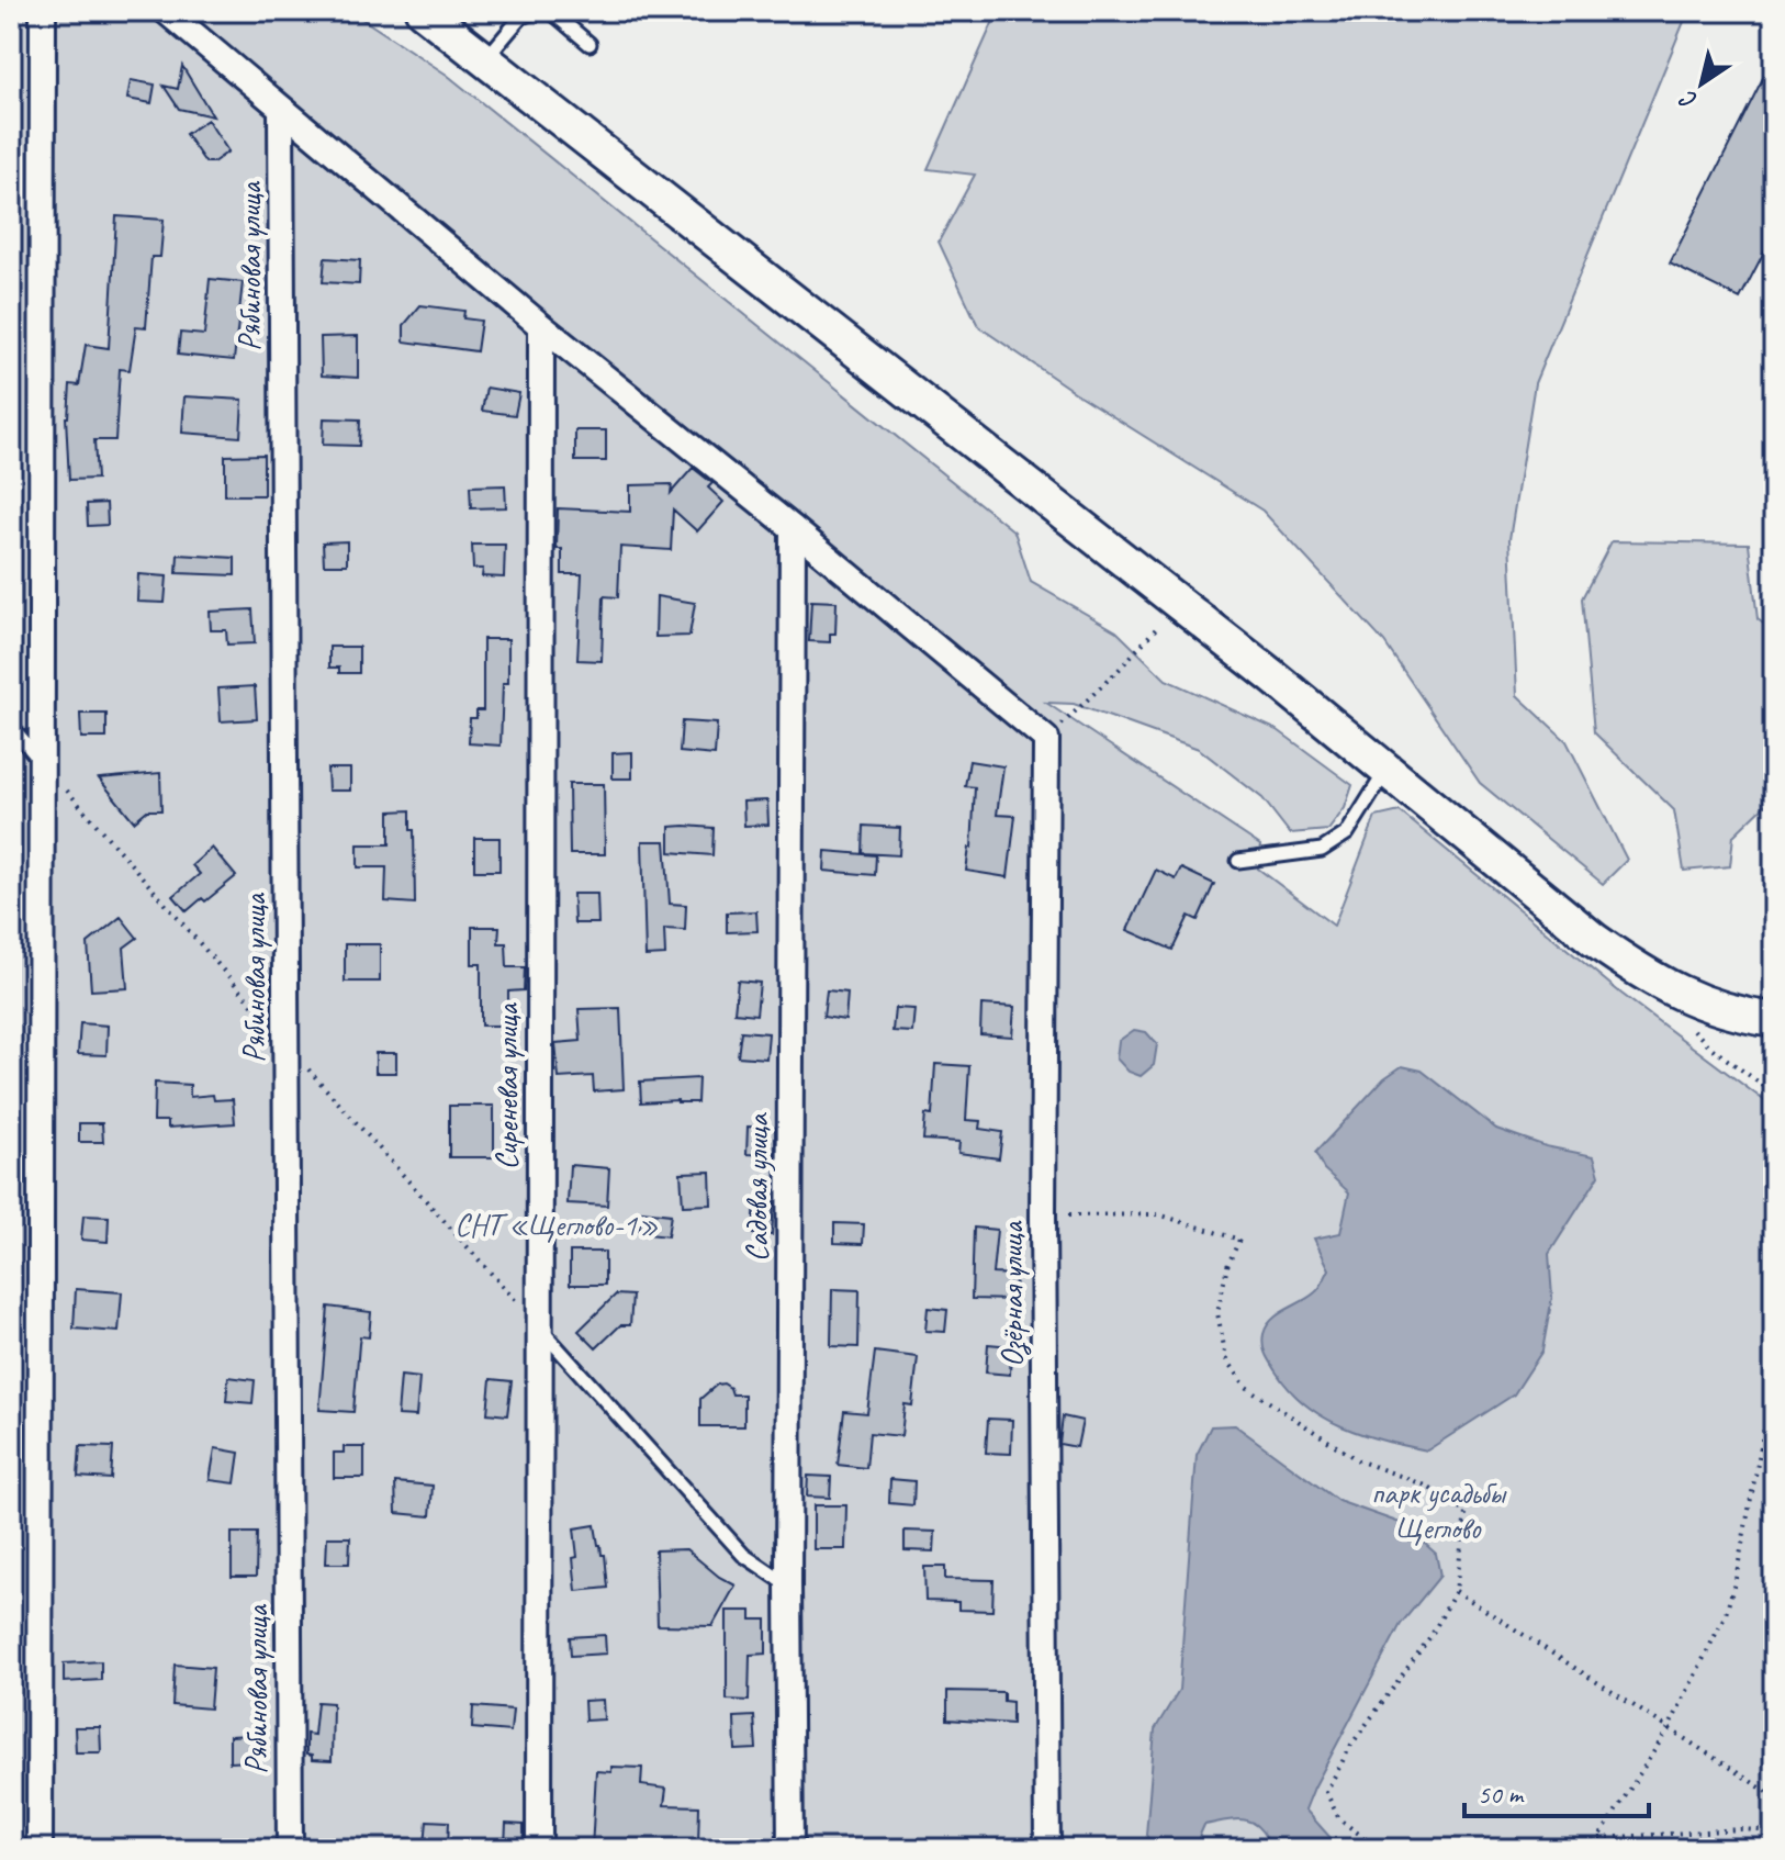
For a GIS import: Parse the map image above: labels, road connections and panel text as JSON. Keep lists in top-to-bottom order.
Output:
{
  "streets": {
    "street": [
      "Рябиновая улица",
      "Сиреневая улица",
      "Садовая улица",
      "Озёрная улица"
    ]
  },
  "parks": ["СНТ «Щеглово-1»", "парк усадьбы Щеглово"],
  "scale_bar": "50 m",
  "north": "bottom left"
}
